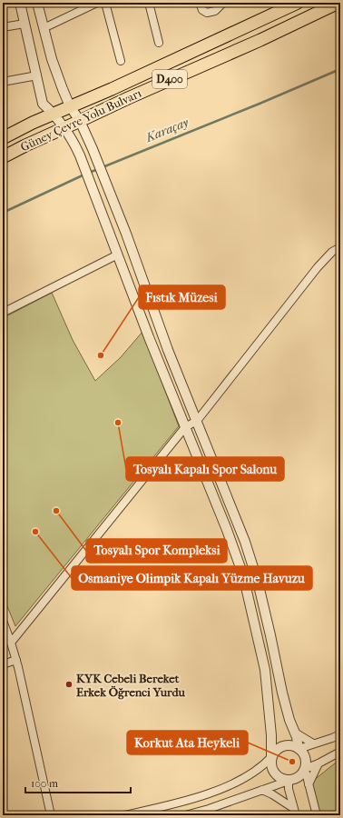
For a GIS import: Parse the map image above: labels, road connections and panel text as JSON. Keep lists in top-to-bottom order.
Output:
{
  "streets": {
    "highway": ["D400", "Güney Çevre Yolu Bulvarı"]
  },
  "water": ["Karaçay"],
  "places": [
    "Fıstık Müzesi",
    "Tosyalı Kapalı Spor Salonu",
    "Tosyalı Spor Kompleksi",
    "Osmaniye Olimpik Kapalı Yüzme Havuzu",
    "KYK Cebeli Bereket Erkek Öğrenci Yurdu",
    "Korkut Ata Heykeli"
  ],
  "scale_bar": "100 m"
}
